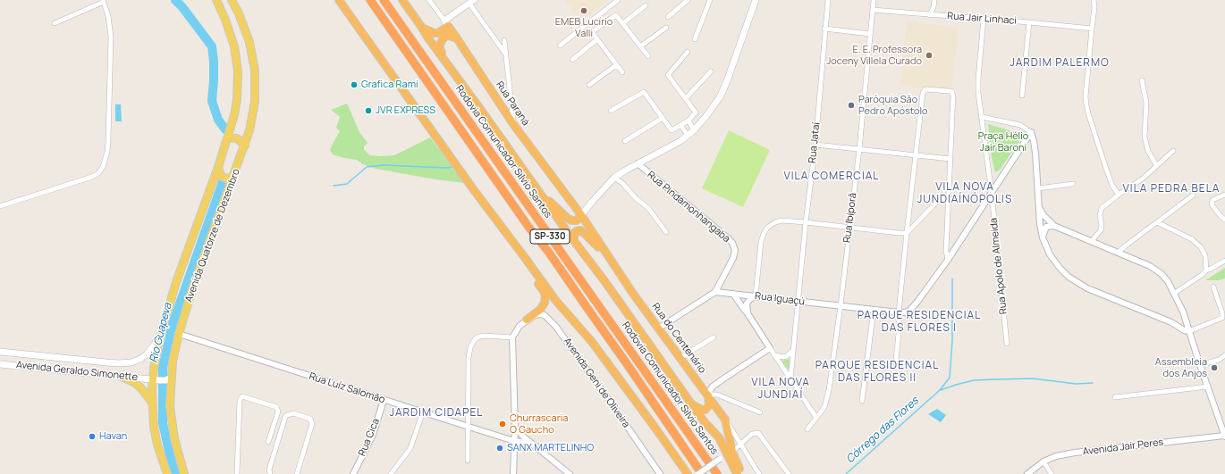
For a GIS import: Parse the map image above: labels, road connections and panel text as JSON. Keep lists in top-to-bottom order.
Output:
{
  "streets": {
    "highway": [
      "Rua Paraná",
      "Rodovia Comunicador Silvio Santos",
      "SP-330",
      "Rua do Centenário"
    ],
    "main road": ["Avenida Quatorze de Dezembro", "Avenida Geraldo Simonette"],
    "street": [
      "Rua Jair Linhaci",
      "Rua Jataí",
      "Rua Pindamonhangaba",
      "Rua Ibiporã",
      "Rua Apolo de Almeida",
      "Rua Iguaçú",
      "Avenida Geni de Oliveira",
      "Rua Luíz Salomão",
      "Rua Cica",
      "Avenida Jair Peres"
    ]
  },
  "crossings": [
    ["Rua Jair Linhaci", "Rua Ibiporã"],
    ["Rua Jair Linhaci", "Rua Apolo de Almeida"],
    ["Rua Paraná", "Rua do Centenário"],
    ["Rua Jataí", "Rua Iguaçú"],
    ["Rua Pindamonhangaba", "Rua Iguaçú"],
    ["Rua Ibiporã", "Rua Iguaçú"],
    ["Avenida Quatorze de Dezembro", "Avenida Geraldo Simonette"],
    ["Avenida Quatorze de Dezembro", "Rua Luíz Salomão"],
    ["Rua Luíz Salomão", "Rua Cica"]
  ],
  "districts": [
    "JARDIM PALERMO",
    "VILA COMERCIAL",
    "VILA NOVA JUNDIAÍNÓPOLIS",
    "VILA PEDRA BELA",
    "PARQUE RESIDENCIAL DAS FLORES I",
    "PARQUE RESIDENCIAL DAS FLORES II",
    "VILA NOVA JUNDIAÍ",
    "JARDIM CIDAPEL"
  ],
  "water": ["Rio Guapeva", "Córrego das Flores"],
  "parks": ["Praça Hélio Jair Baroni"],
  "places": [
    "EMEB Lucírio Valli",
    "E. E. Professora Joceny Villela Curado",
    "Grafica Rami",
    "Paróquia São Pedro Apóstolo",
    "JVR EXPRESS",
    "Assembleia dos Anjos",
    "Churrascaria O Gaucho",
    "Havan",
    "SANX MARTELINHO"
  ]
}
